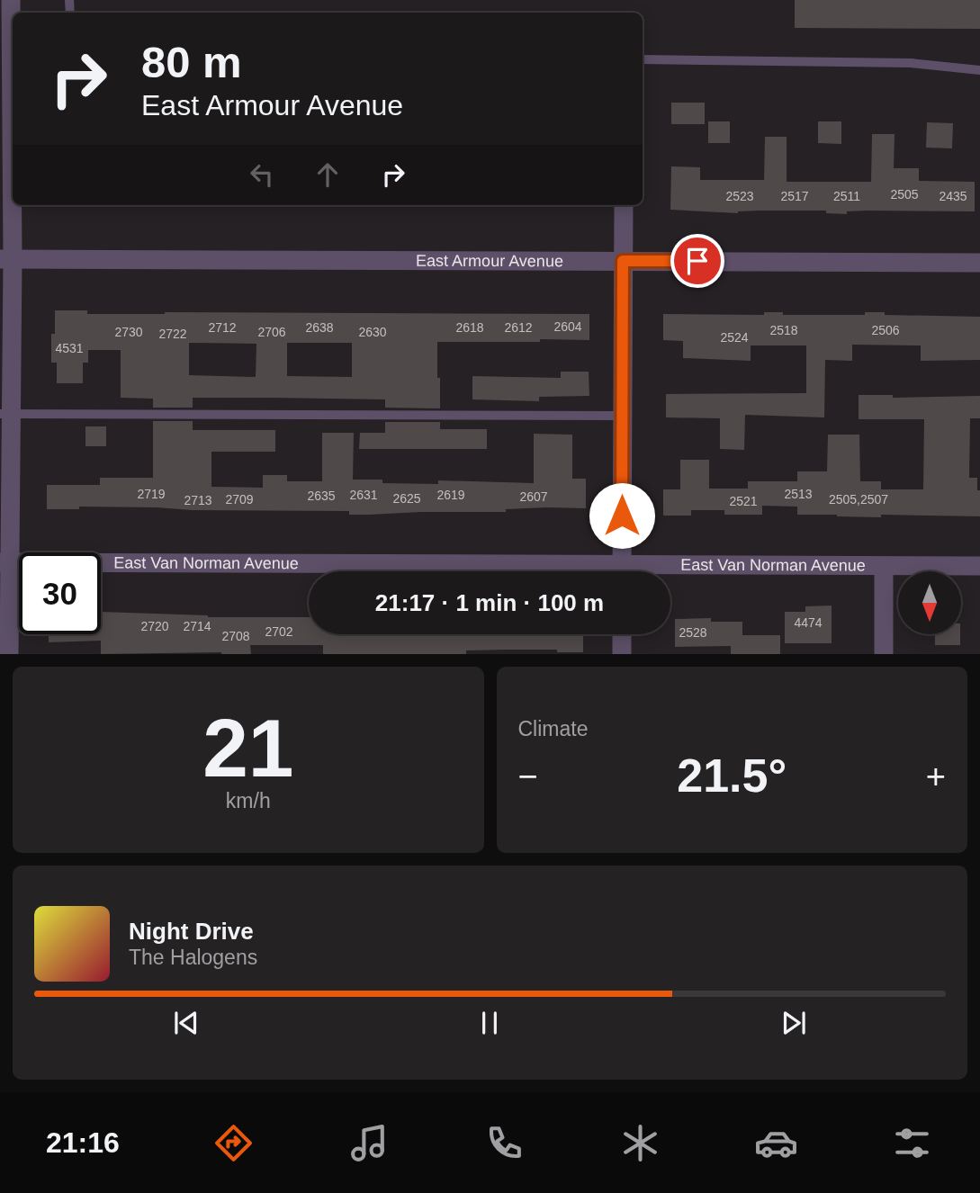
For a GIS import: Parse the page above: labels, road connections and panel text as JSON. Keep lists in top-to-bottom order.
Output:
{
  "streets": {
    "street": ["East Armour Avenue", "East Van Norman Avenue"]
  },
  "house_numbers": [
    "2505",
    "2523",
    "2517",
    "2511",
    "2435",
    "2604",
    "2712",
    "2638",
    "2618",
    "2612",
    "2518",
    "2506",
    "2730",
    "2706",
    "2630",
    "2722",
    "2524",
    "4531",
    "2719",
    "2513",
    "2631",
    "2619",
    "2635",
    "2607",
    "2625",
    "2709",
    "2505,2507",
    "2713",
    "2521",
    "4474",
    "2720",
    "2714",
    "2702",
    "2528",
    "2708"
  ],
  "north": "bottom",
  "page": {
    "turn": ["80 m", "East Armour Avenue"],
    "limit": "30",
    "trip": "21:17 · 1 min · 100 m",
    "tile": [
      ["21", "km/h"],
      "Climate"
    ],
    "heat": ["−", "21.5°", "+"],
    "song": ["Night Drive", "The Halogens"],
    "tabs": "21:16"
  }
}
